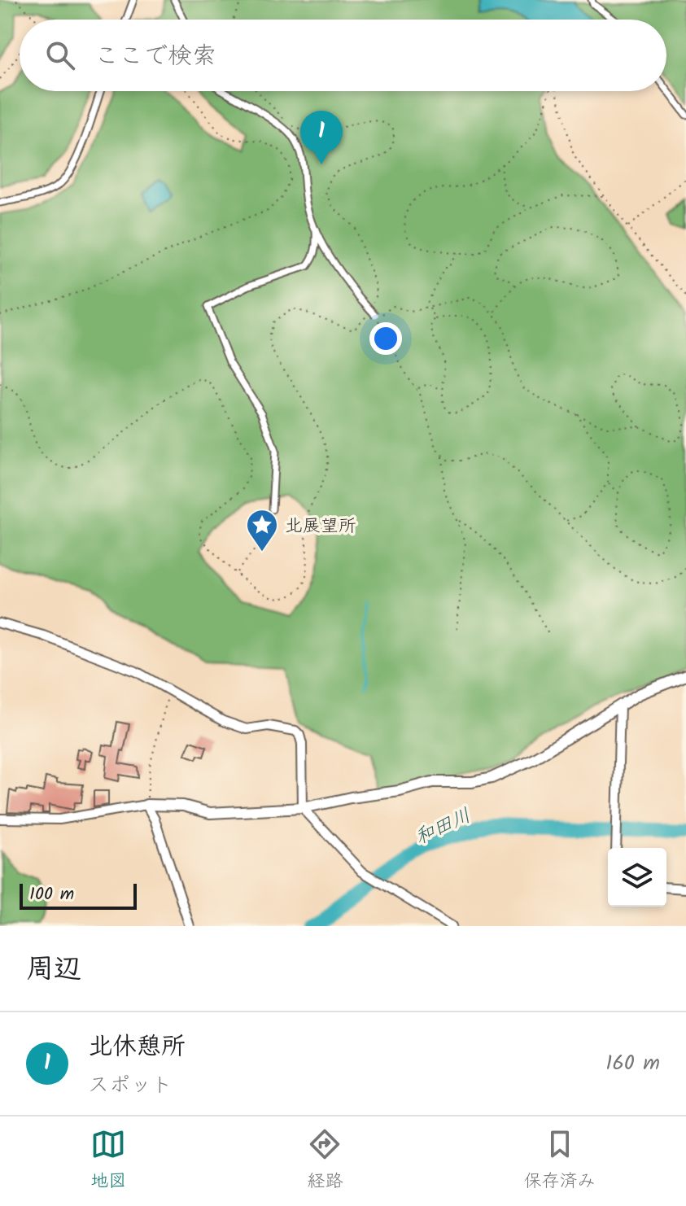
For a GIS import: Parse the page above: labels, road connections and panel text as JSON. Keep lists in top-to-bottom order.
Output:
{
  "water": ["和田川"],
  "places": {
    "place": ["北展望所"]
  },
  "scale_bar": "100 m",
  "page": {
    "search": "ここで検索",
    "pins": "1",
    "scale": "100 m",
    "heading": "周辺",
    "list": [
      {
        "mark": "1",
        "name": "北休憩所",
        "note": "スポット",
        "value": "160 m"
      }
    ],
    "nav": ["地図", "経路", "保存済み"]
  }
}
